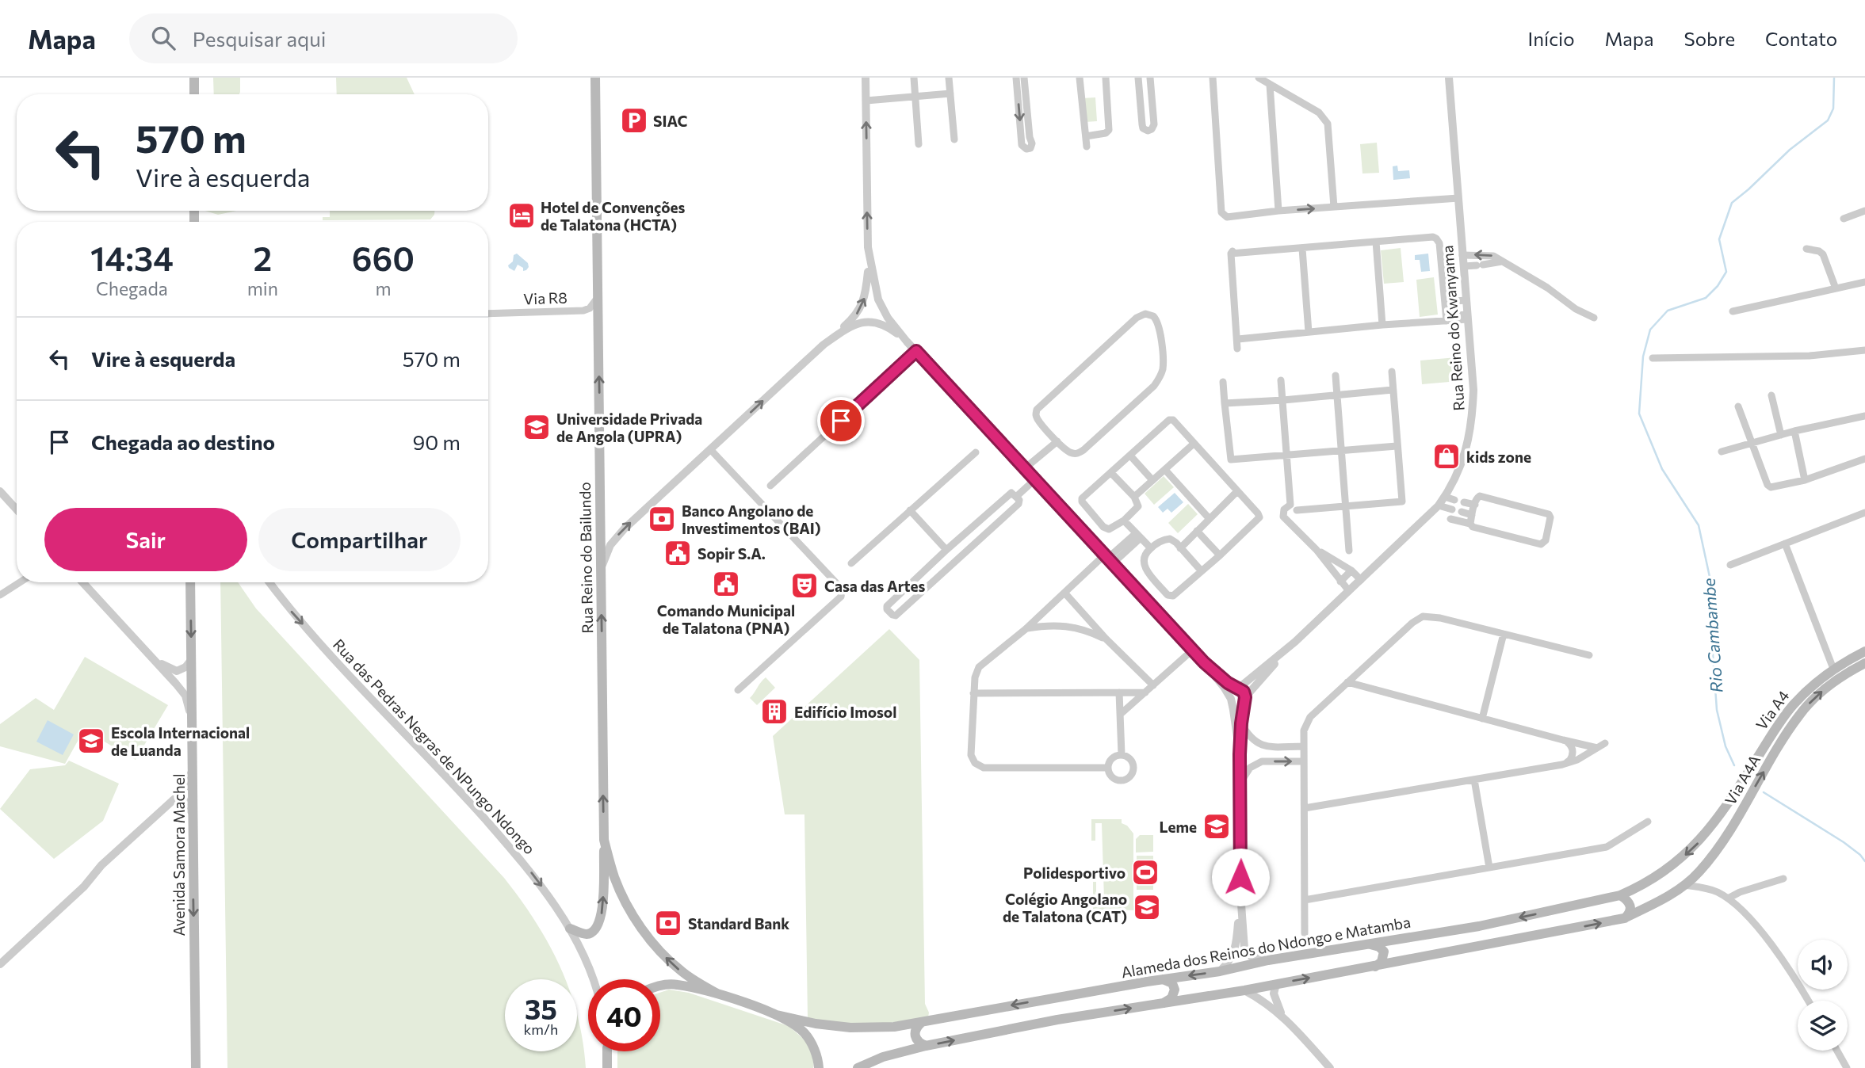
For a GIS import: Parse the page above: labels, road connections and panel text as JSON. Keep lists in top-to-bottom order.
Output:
{
  "streets": {
    "main road": [
      "Rua Reino do Bailundo",
      "Via A4",
      "Via A4A",
      "Avenida Samora Machel",
      "Alameda dos Reinos do Ndongo e Matamba"
    ],
    "street": ["Via R8", "Rua Reino do Kwanyama", "Rua das Pedras Negras de NPungo Ndongo"]
  },
  "crossings": [
    ["Via R8", "Rua Reino do Bailundo"],
    ["Via A4", "Alameda dos Reinos do Ndongo e Matamba"]
  ],
  "one_way": [
    "Rua Reino do Bailundo",
    "Rua das Pedras Negras de NPungo Ndongo",
    "Via A4A",
    "Avenida Samora Machel"
  ],
  "water": ["Rio Cambambe"],
  "places": {
    "parking": ["SIAC"],
    "hotel": ["Hotel de Convenções de Talatona (HCTA)"],
    "school or university": [
      "Universidade Privada de Angola (UPRA)",
      "Escola Internacional de Luanda",
      "Leme",
      "Colégio Angolano de Talatona (CAT)"
    ],
    "shop": ["kids zone"],
    "bank": ["Banco Angolano de Investimentos (BAI)", "Standard Bank"],
    "public building": ["Sopir S.A.", "Comando Municipal de Talatona (PNA)"],
    "theatre": ["Casa das Artes"],
    "building": ["Edifício Imosol"],
    "sports": ["Polidesportivo"]
  },
  "page": {
    "header": "Mapa",
    "search": "Pesquisar aqui",
    "nav": [
      "Início",
      "Mapa",
      "Sobre",
      "Contato"
    ],
    "turn": ["570 m", "Vire à esquerda"],
    "eta": [
      "14:34",
      "Chegada",
      "2",
      "min",
      "660",
      "m"
    ],
    "list": [
      {
        "name": "Vire à esquerda",
        "value": "570 m"
      },
      {
        "name": "Chegada ao destino",
        "value": "90 m"
      }
    ],
    "buttons": ["Sair", "Compartilhar"],
    "speed": "35 km/h",
    "limit": "40"
  }
}
